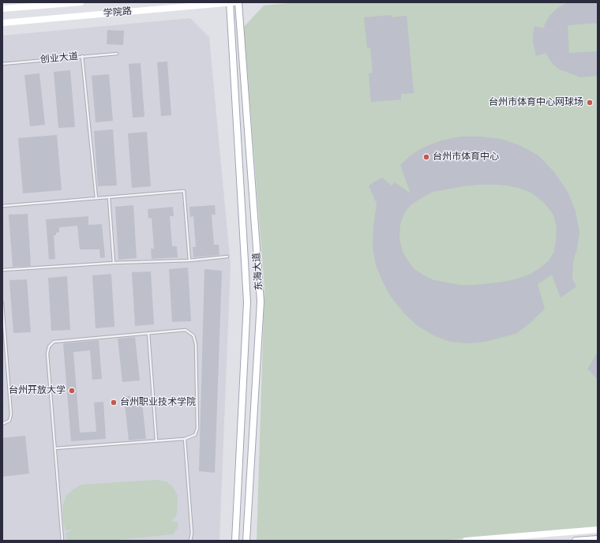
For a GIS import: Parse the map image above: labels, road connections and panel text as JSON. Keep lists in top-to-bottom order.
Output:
{
  "streets": {
    "main road": ["学院路", "东海大道"],
    "lane": ["创业大道"]
  },
  "crossings": [
    ["学院路", "东海大道"]
  ],
  "places": [
    "台州市体育中心网球场",
    "台州市体育中心",
    "台州开放大学",
    "台州职业技术学院"
  ]
}
